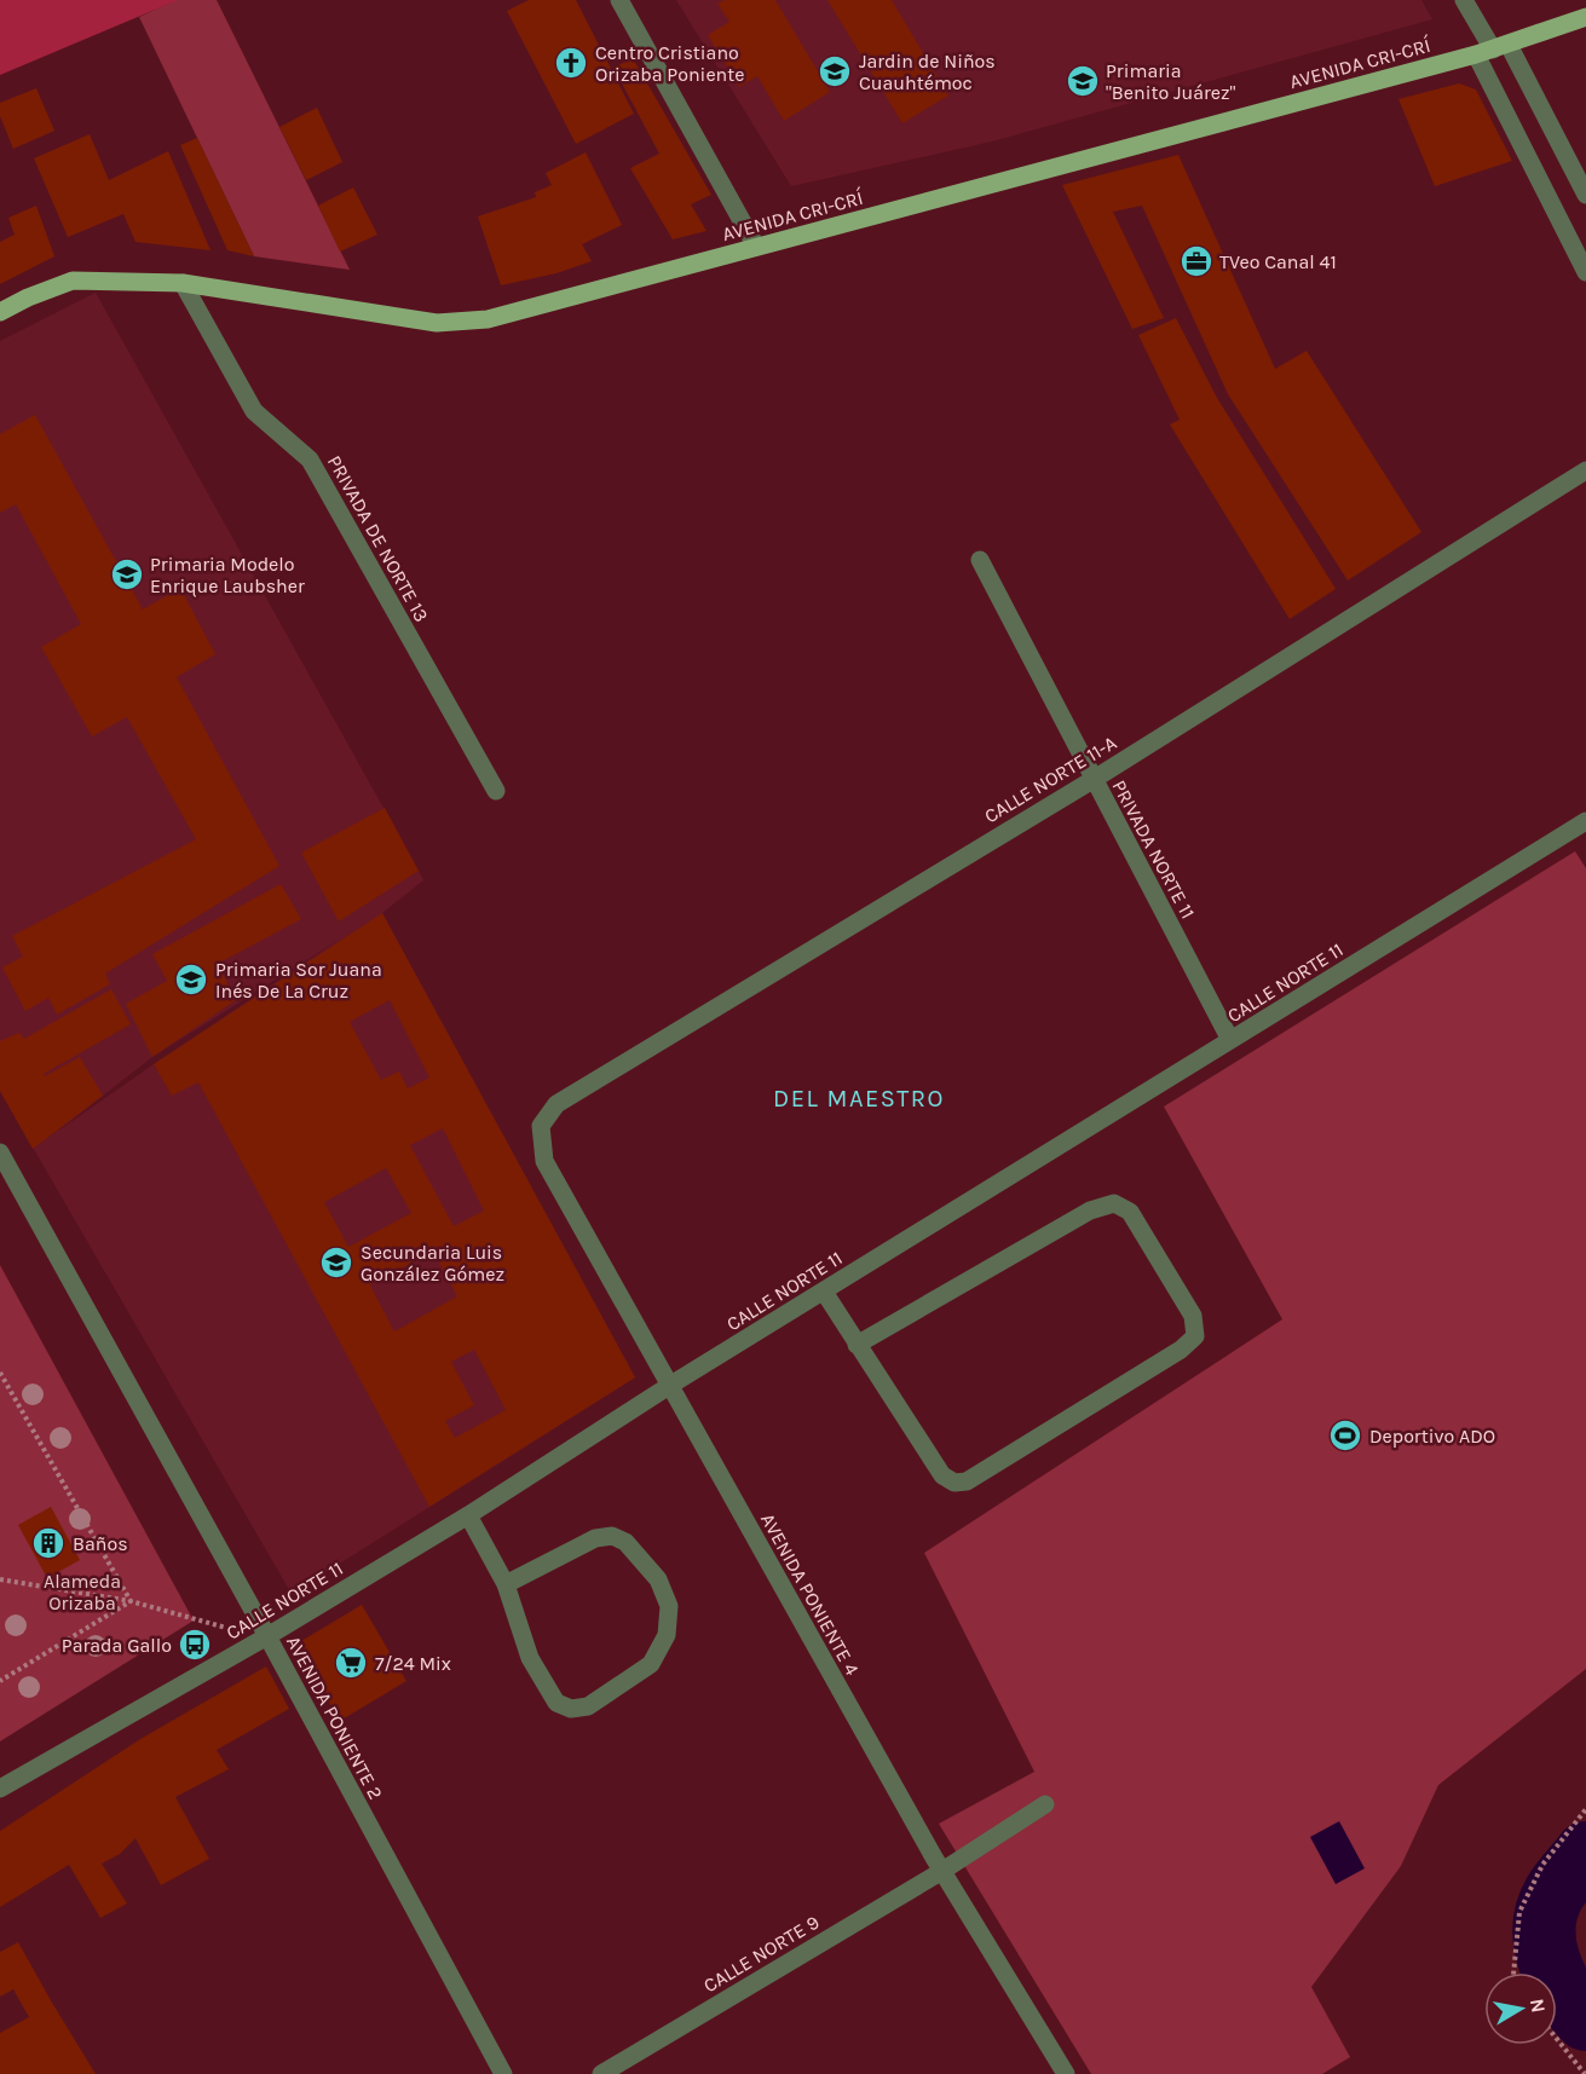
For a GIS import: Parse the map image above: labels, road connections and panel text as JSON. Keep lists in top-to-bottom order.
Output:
{
  "streets": {
    "main road": ["AVENIDA CRI-CRÍ"],
    "street": [
      "PRIVADA DE NORTE 13",
      "CALLE NORTE 11-A",
      "PRIVADA NORTE 11",
      "CALLE NORTE 11",
      "AVENIDA PONIENTE 4",
      "AVENIDA PONIENTE 2",
      "CALLE NORTE 9"
    ]
  },
  "crossings": [
    ["AVENIDA CRI-CRÍ", "PRIVADA DE NORTE 13"],
    ["CALLE NORTE 11-A", "PRIVADA NORTE 11"],
    ["CALLE NORTE 11-A", "AVENIDA PONIENTE 4"],
    ["PRIVADA NORTE 11", "CALLE NORTE 11"],
    ["CALLE NORTE 11", "AVENIDA PONIENTE 4"],
    ["CALLE NORTE 11", "AVENIDA PONIENTE 2"],
    ["AVENIDA PONIENTE 4", "CALLE NORTE 9"]
  ],
  "districts": ["DEL MAESTRO"],
  "parks": ["Alameda Orizaba"],
  "places": {
    "church": ["Centro Cristiano Orizaba Poniente"],
    "school or university": [
      "Jardin de Niños Cuauhtémoc",
      "Primaria \"Benito Juárez\"",
      "Primaria Modelo Enrique Laubsher",
      "Primaria Sor Juana Inés De La Cruz",
      "Secundaria Luis González Gómez"
    ],
    "office": ["TVeo Canal 41"],
    "sports": ["Deportivo ADO"],
    "building": ["Baños"],
    "bus stop": ["Parada Gallo"],
    "supermarket": ["7/24 Mix"]
  },
  "north": "right"
}
